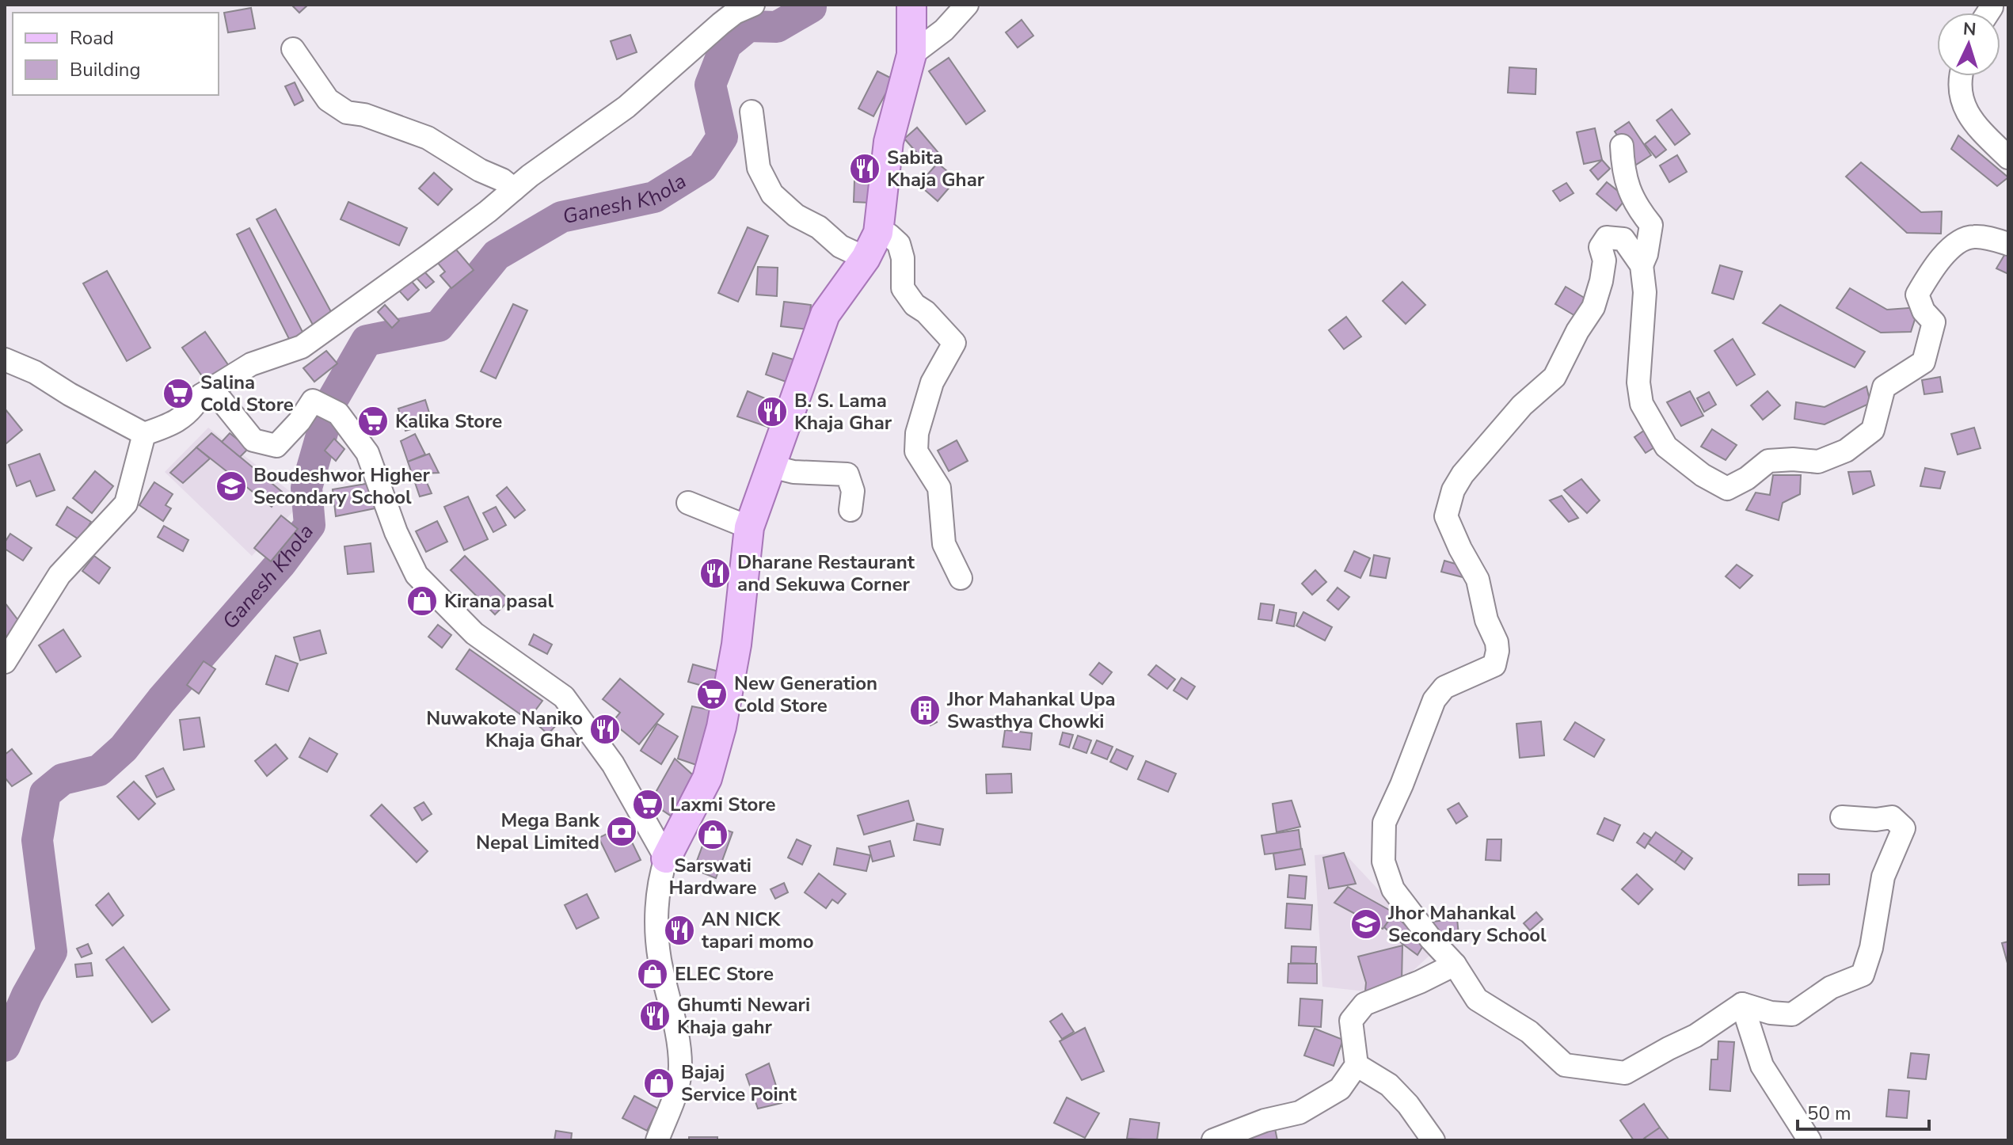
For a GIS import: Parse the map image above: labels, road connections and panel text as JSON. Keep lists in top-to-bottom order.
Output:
{
  "water": ["Ganesh Khola"],
  "places": {
    "restaurant": [
      "Sabita Khaja Ghar",
      "B. S. Lama Khaja Ghar",
      "Dharane Restaurant and Sekuwa Corner",
      "Nuwakote Naniko Khaja Ghar",
      "AN NICK tapari momo",
      "Ghumti Newari Khaja gahr"
    ],
    "supermarket": [
      "Salina Cold Store",
      "Kalika Store",
      "New Generation Cold Store",
      "Laxmi Store"
    ],
    "school or university": ["Boudeshwor Higher Secondary School", "Jhor Mahankal Secondary School"],
    "shop": [
      "Kirana pasal",
      "Sarswati Hardware",
      "ELEC Store",
      "Bajaj Service Point"
    ],
    "building": ["Jhor Mahankal Upa Swasthya Chowki"],
    "bank": ["Mega Bank Nepal Limited"]
  },
  "legend": ["Road", "Building"],
  "scale_bar": "50 m",
  "north": "top"
}
